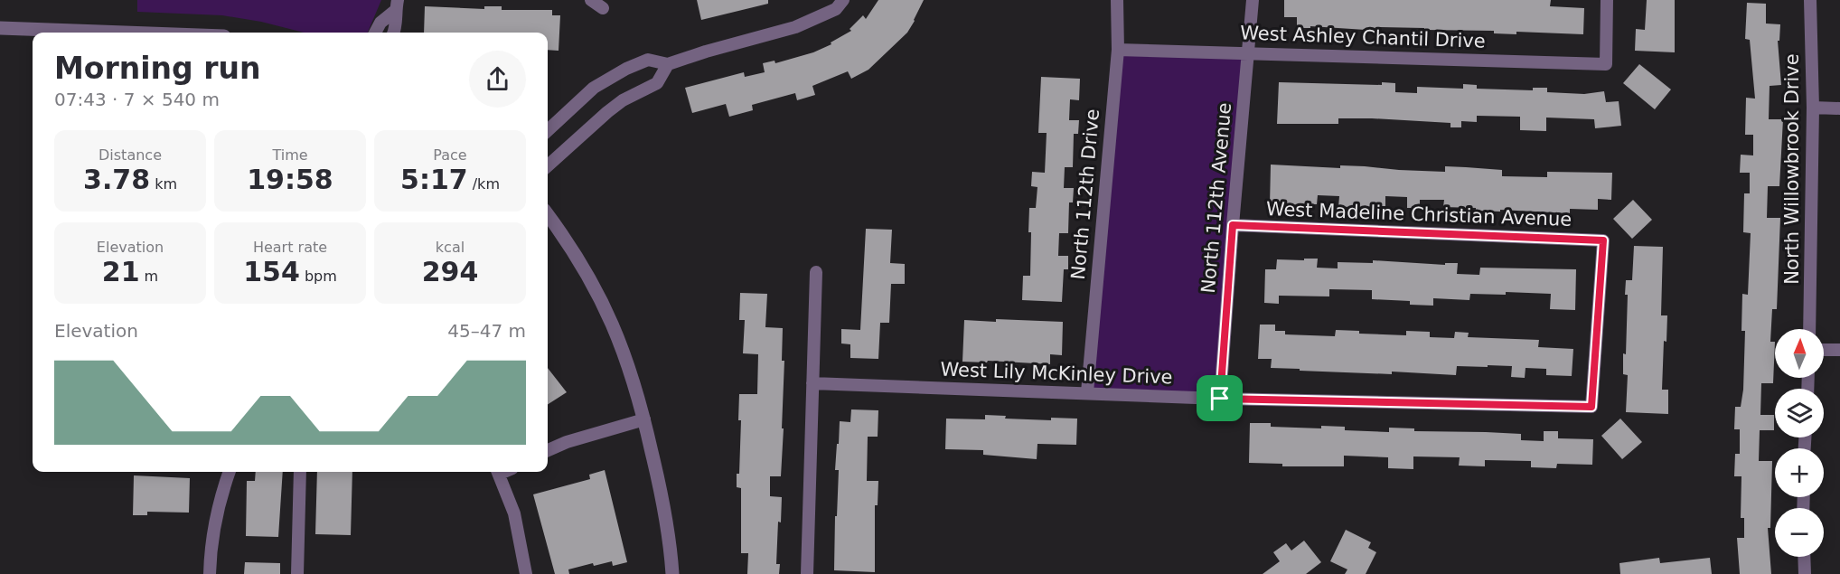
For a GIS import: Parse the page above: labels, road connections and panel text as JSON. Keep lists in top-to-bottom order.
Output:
{
  "streets": {
    "street": [
      "West Ashley Chantil Drive",
      "North Willowbrook Drive",
      "North 112th Drive",
      "North 112th Avenue",
      "West Madeline Christian Avenue",
      "West Lily McKinley Drive"
    ]
  },
  "crossings": [
    ["West Ashley Chantil Drive", "North 112th Drive"],
    ["West Ashley Chantil Drive", "North 112th Avenue"],
    ["North 112th Drive", "West Lily McKinley Drive"],
    ["North 112th Avenue", "West Madeline Christian Avenue"],
    ["North 112th Avenue", "West Lily McKinley Drive"],
    ["West Madeline Christian Avenue", "West Lily McKinley Drive"]
  ],
  "north": "top",
  "page": {
    "heading": ["Morning run", "07:43 · 7 × 540 m"],
    "stats": [
      ["Distance", "3.78 km"],
      ["Time", "19:58"],
      ["Pace", "5:17 /km"],
      ["Elevation", "21 m"],
      ["Heart rate", "154 bpm"],
      ["kcal", "294"]
    ],
    "chart": ["Elevation", "45–47 m"],
    "map_buttons": ["+", "−"]
  }
}
